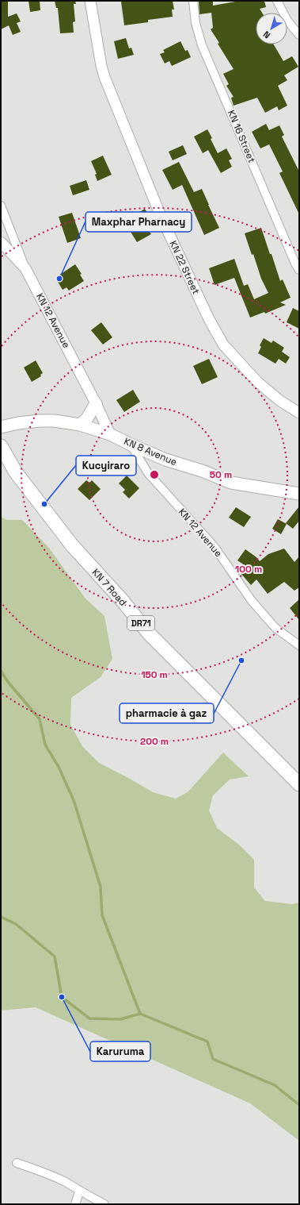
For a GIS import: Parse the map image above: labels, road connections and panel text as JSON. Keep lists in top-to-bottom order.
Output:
{
  "streets": {
    "main road": ["KN 8 Avenue", "KN 7 Road", "DR71"],
    "street": ["KN 16 Street", "KN 22 Street", "KN 12 Avenue"]
  },
  "crossings": [
    ["KN 12 Avenue", "KN 8 Avenue"]
  ],
  "places": [
    "Maxphar Pharnacy",
    "Kucyiraro",
    "pharmacie à gaz",
    "Karuruma"
  ],
  "north": "bottom left",
  "rings": [
    "50 m",
    "100 m",
    "150 m",
    "200 m"
  ]
}
